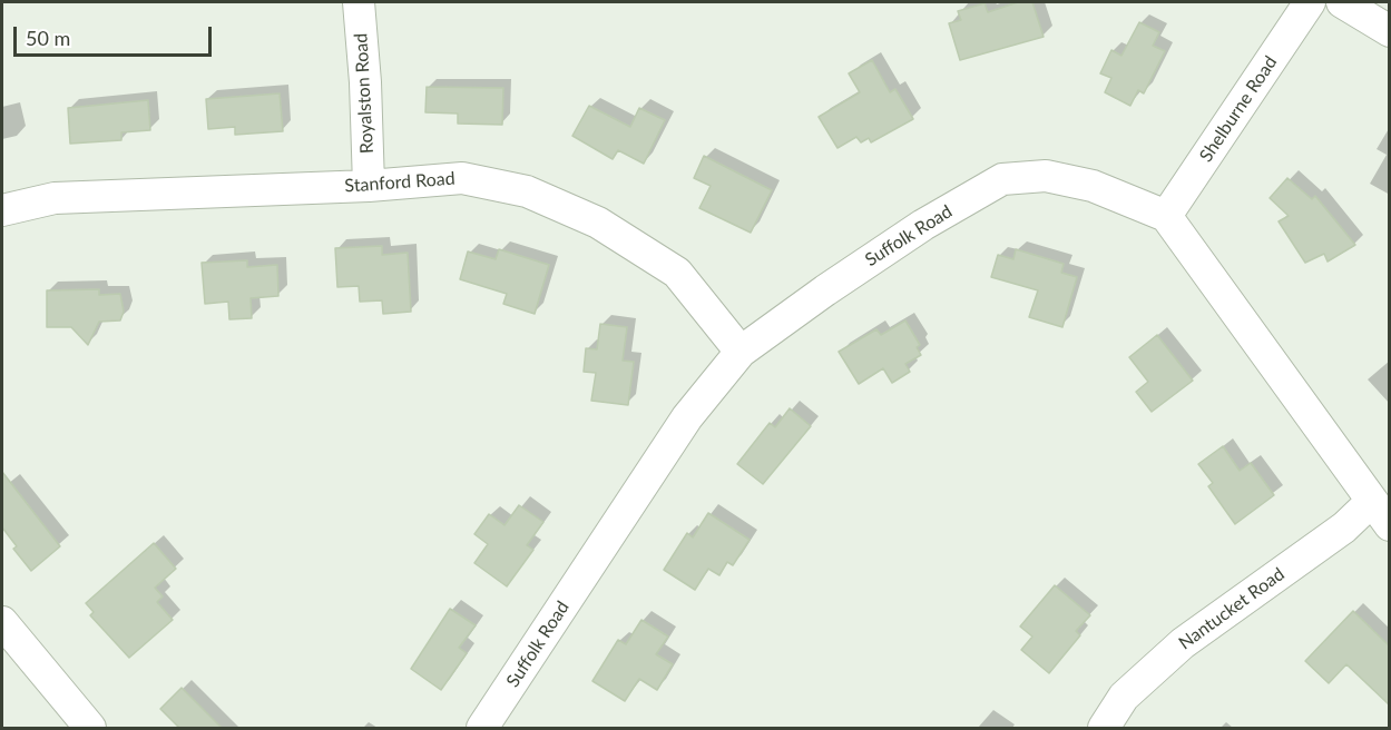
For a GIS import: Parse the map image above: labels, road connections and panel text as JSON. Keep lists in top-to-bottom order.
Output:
{
  "streets": {
    "street": [
      "Royalston Road",
      "Shelburne Road",
      "Stanford Road",
      "Suffolk Road",
      "Nantucket Road"
    ]
  },
  "crossings": [
    ["Royalston Road", "Stanford Road"],
    ["Shelburne Road", "Suffolk Road"],
    ["Stanford Road", "Suffolk Road"]
  ],
  "scale_bar": "50 m"
}
